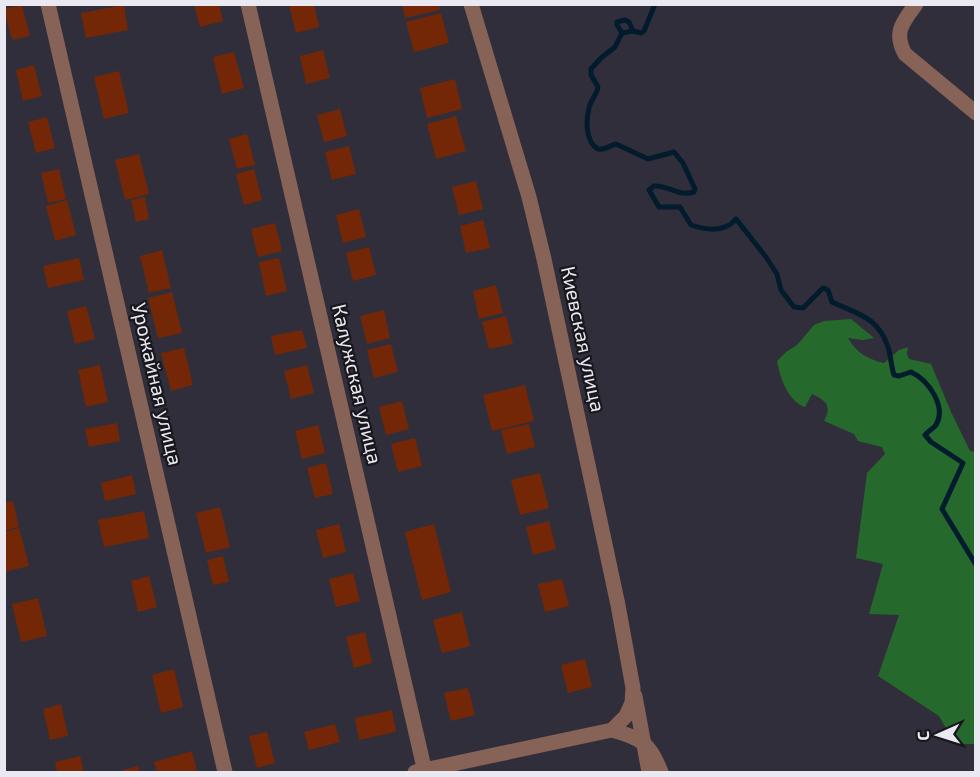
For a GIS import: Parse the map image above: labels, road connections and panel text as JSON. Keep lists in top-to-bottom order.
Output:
{
  "streets": {
    "street": ["Киевская улица", "Урожайная улица", "Калужская улица"]
  },
  "north": "left"
}
